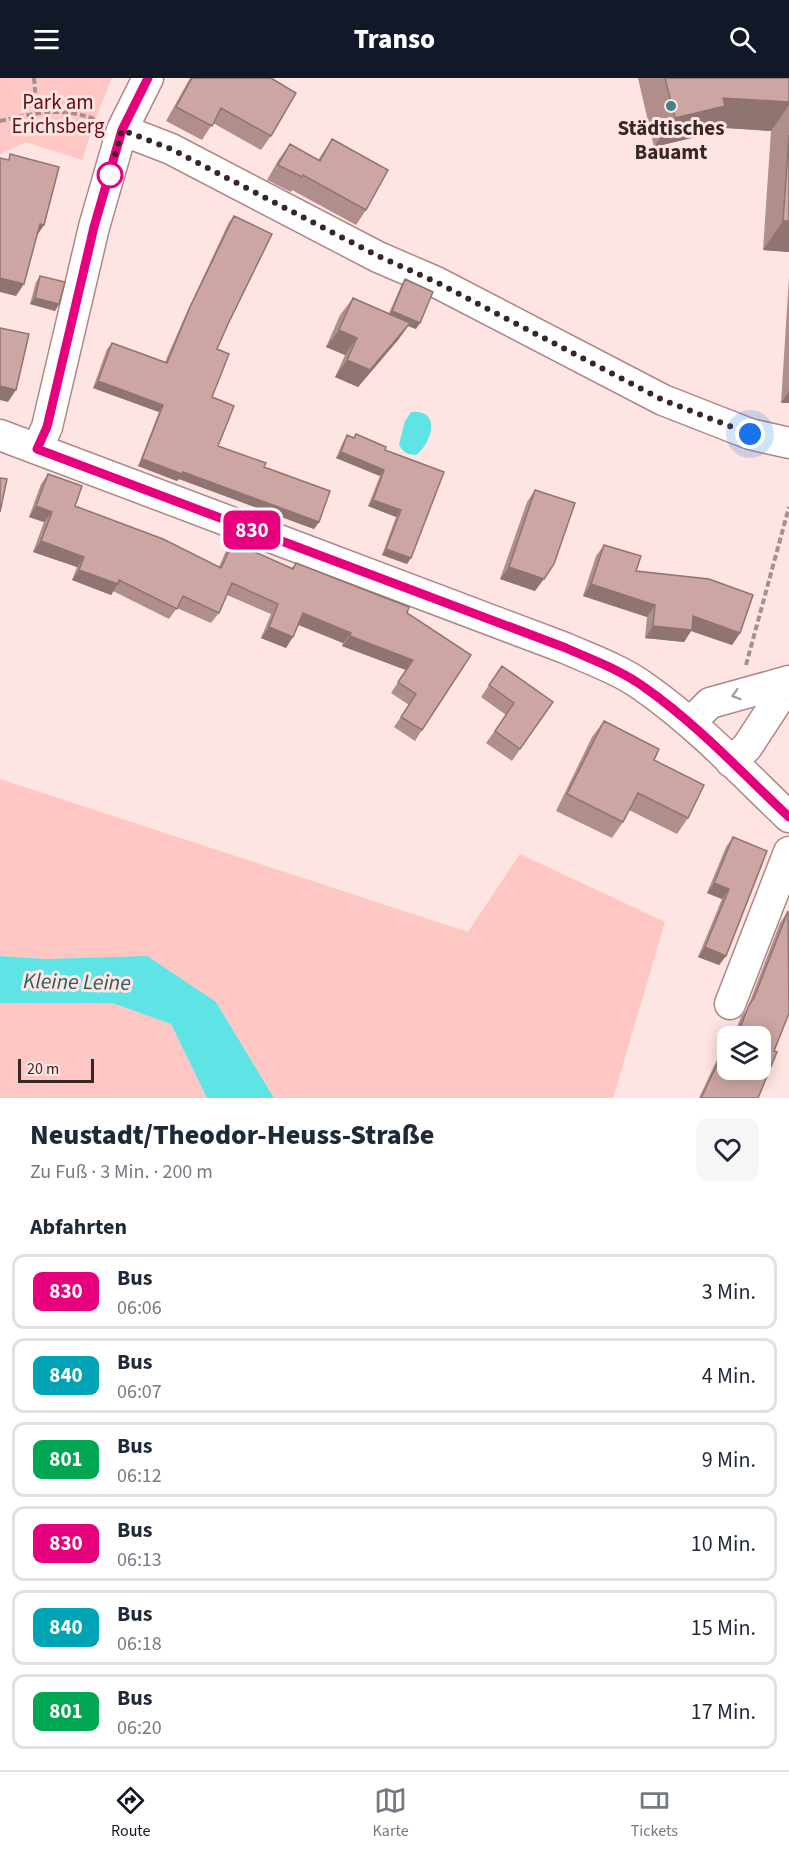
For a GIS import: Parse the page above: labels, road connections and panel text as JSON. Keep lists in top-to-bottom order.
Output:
{
  "water": ["Kleine Leine"],
  "parks": ["Park am Erichsberg"],
  "places": ["Städtisches Bauamt"],
  "lines": ["bus line 830"],
  "scale_bar": "20 m",
  "page": {
    "header": "Transo",
    "on_map": "830",
    "scale": "20 m",
    "heading": [
      ["Neustadt/Theodor-Heuss-Straße", "Zu Fuß · 3 Min. · 200 m"],
      "Abfahrten"
    ],
    "list": [
      {
        "mark": "830",
        "name": "Bus",
        "note": "06:06",
        "value": "3 Min."
      },
      {
        "mark": "840",
        "name": "Bus",
        "note": "06:07",
        "value": "4 Min."
      },
      {
        "mark": "801",
        "name": "Bus",
        "note": "06:12",
        "value": "9 Min."
      },
      {
        "mark": "830",
        "name": "Bus",
        "note": "06:13",
        "value": "10 Min."
      },
      {
        "mark": "840",
        "name": "Bus",
        "note": "06:18",
        "value": "15 Min."
      },
      {
        "mark": "801",
        "name": "Bus",
        "note": "06:20",
        "value": "17 Min."
      }
    ],
    "tabs": ["Route", "Karte", "Tickets"]
  }
}
